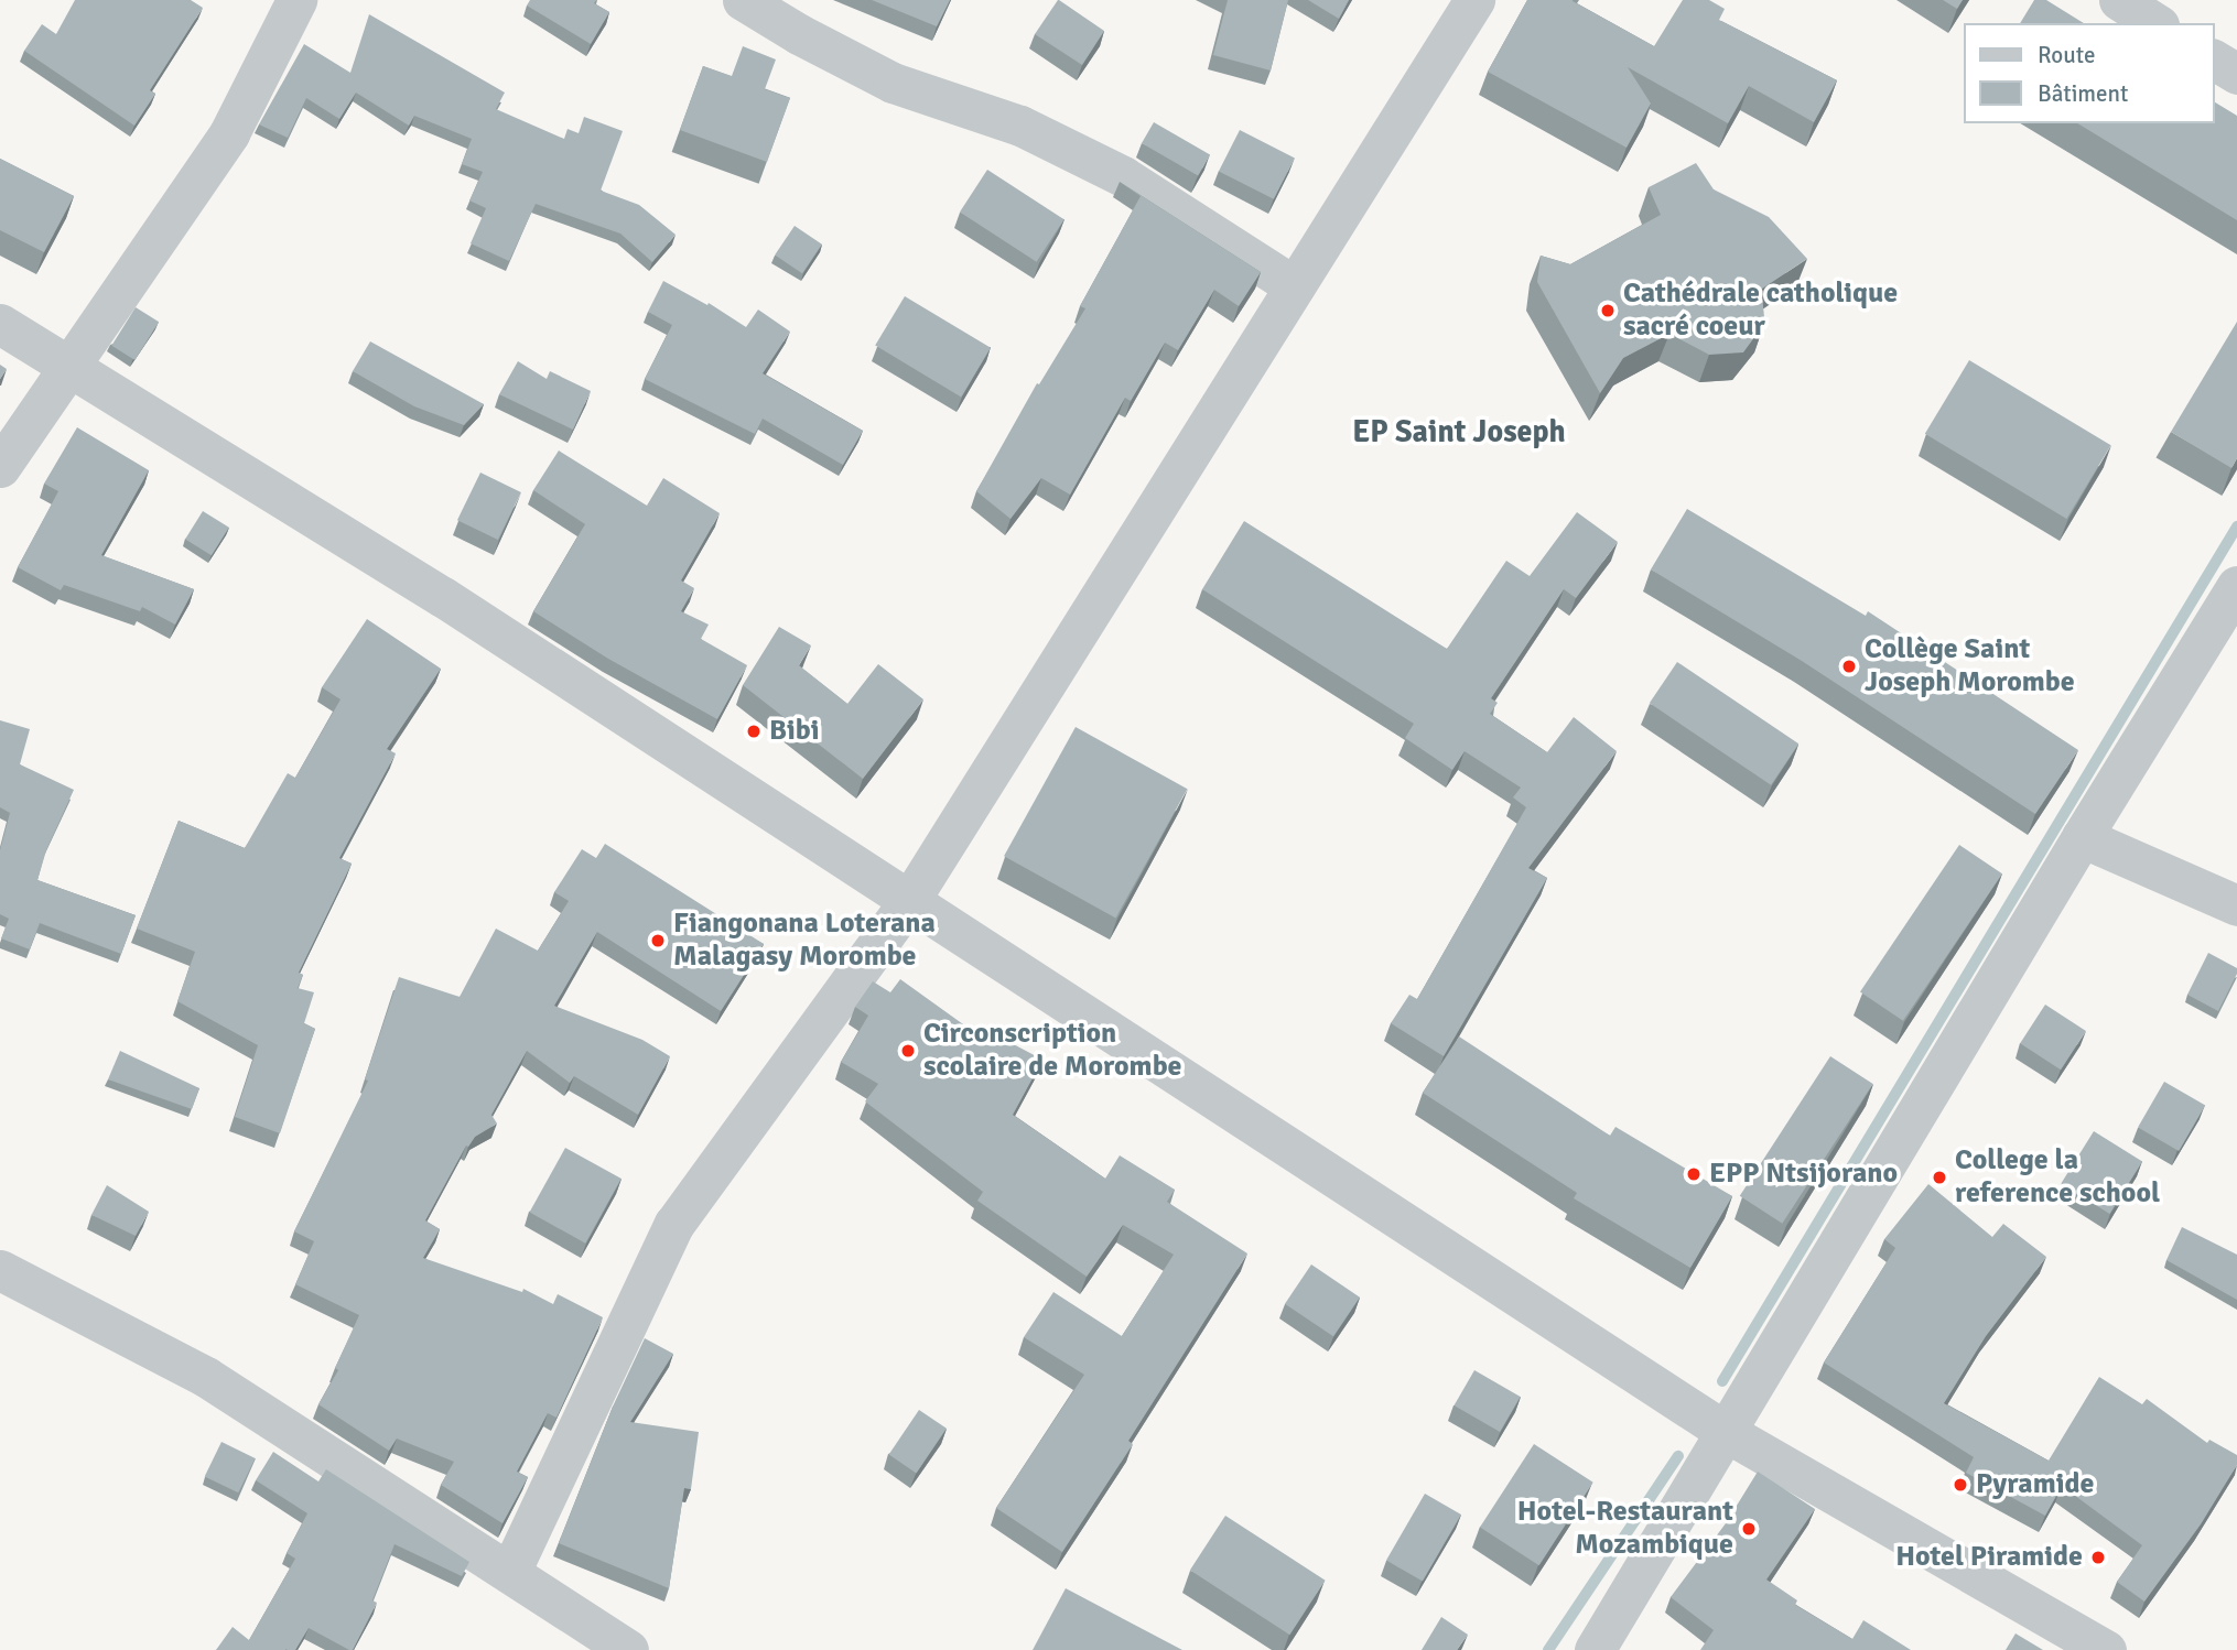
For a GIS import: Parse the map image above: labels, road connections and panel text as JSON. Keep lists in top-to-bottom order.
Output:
{
  "districts": ["EP Saint Joseph"],
  "places": [
    "Cathédrale catholique sacré coeur",
    "Collège Saint Joseph Morombe",
    "Bibi",
    "Fiangonana Loterana Malagasy Morombe",
    "Circonscription scolaire de Morombe",
    "EPP Ntsijorano",
    "College la reference school",
    "Pyramide",
    "Hotel-Restaurant Mozambique",
    "Hotel Piramide"
  ],
  "legend": ["Route", "Bâtiment"]
}
